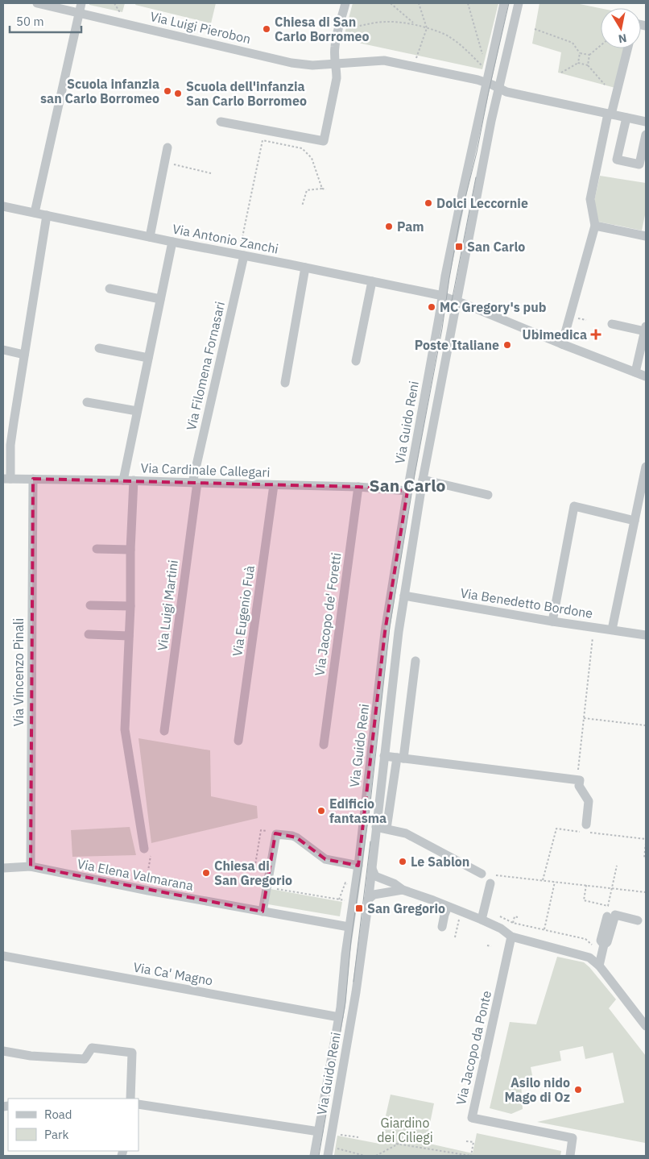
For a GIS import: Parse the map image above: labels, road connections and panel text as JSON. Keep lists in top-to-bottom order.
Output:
{
  "streets": {
    "street": [
      "Via Luigi Pierobon",
      "Via Antonio Zanchi",
      "Via Filomena Fornasari",
      "Via Guido Reni",
      "Via Cardinale Callegari",
      "Via Benedetto Bordone",
      "Via Luigi Martini",
      "Via Eugenio Fuà",
      "Via Jacopo de' Foretti",
      "Via Vincenzo Pinali",
      "Via Elena Valmarana",
      "Via Ca' Magno",
      "Via Jacopo da Ponte"
    ]
  },
  "crossings": [
    ["Via Luigi Pierobon", "Via Guido Reni"],
    ["Via Antonio Zanchi", "Via Filomena Fornasari"],
    ["Via Antonio Zanchi", "Via Guido Reni"],
    ["Via Filomena Fornasari", "Via Cardinale Callegari"],
    ["Via Filomena Fornasari", "Via Luigi Martini"],
    ["Via Guido Reni", "Via Cardinale Callegari"],
    ["Via Guido Reni", "Via Benedetto Bordone"],
    ["Via Guido Reni", "Via Elena Valmarana"],
    ["Via Guido Reni", "Via Ca' Magno"],
    ["Via Cardinale Callegari", "Via Luigi Martini"],
    ["Via Cardinale Callegari", "Via Eugenio Fuà"],
    ["Via Cardinale Callegari", "Via Jacopo de' Foretti"],
    ["Via Cardinale Callegari", "Via Vincenzo Pinali"],
    ["Via Vincenzo Pinali", "Via Elena Valmarana"]
  ],
  "districts": ["San Carlo"],
  "parks": ["Giardino dei Ciliegi"],
  "places": {
    "other": [
      "Chiesa di San Carlo Borromeo",
      "Scuola infanzia san Carlo Borromeo",
      "Scuola dell'infanzia San Carlo Borromeo",
      "Dolci Leccornie",
      "Pam",
      "MC Gregory's pub",
      "Poste Italiane",
      "Edificio fantasma",
      "Le Sablon",
      "Chiesa di San Gregorio",
      "Asilo nido Mago di Oz"
    ],
    "transit": ["San Carlo", "San Gregorio"],
    "health": ["Ubimedica"]
  },
  "legend": ["Road", "Park"],
  "scale_bar": "50 m",
  "north": "bottom"
}
